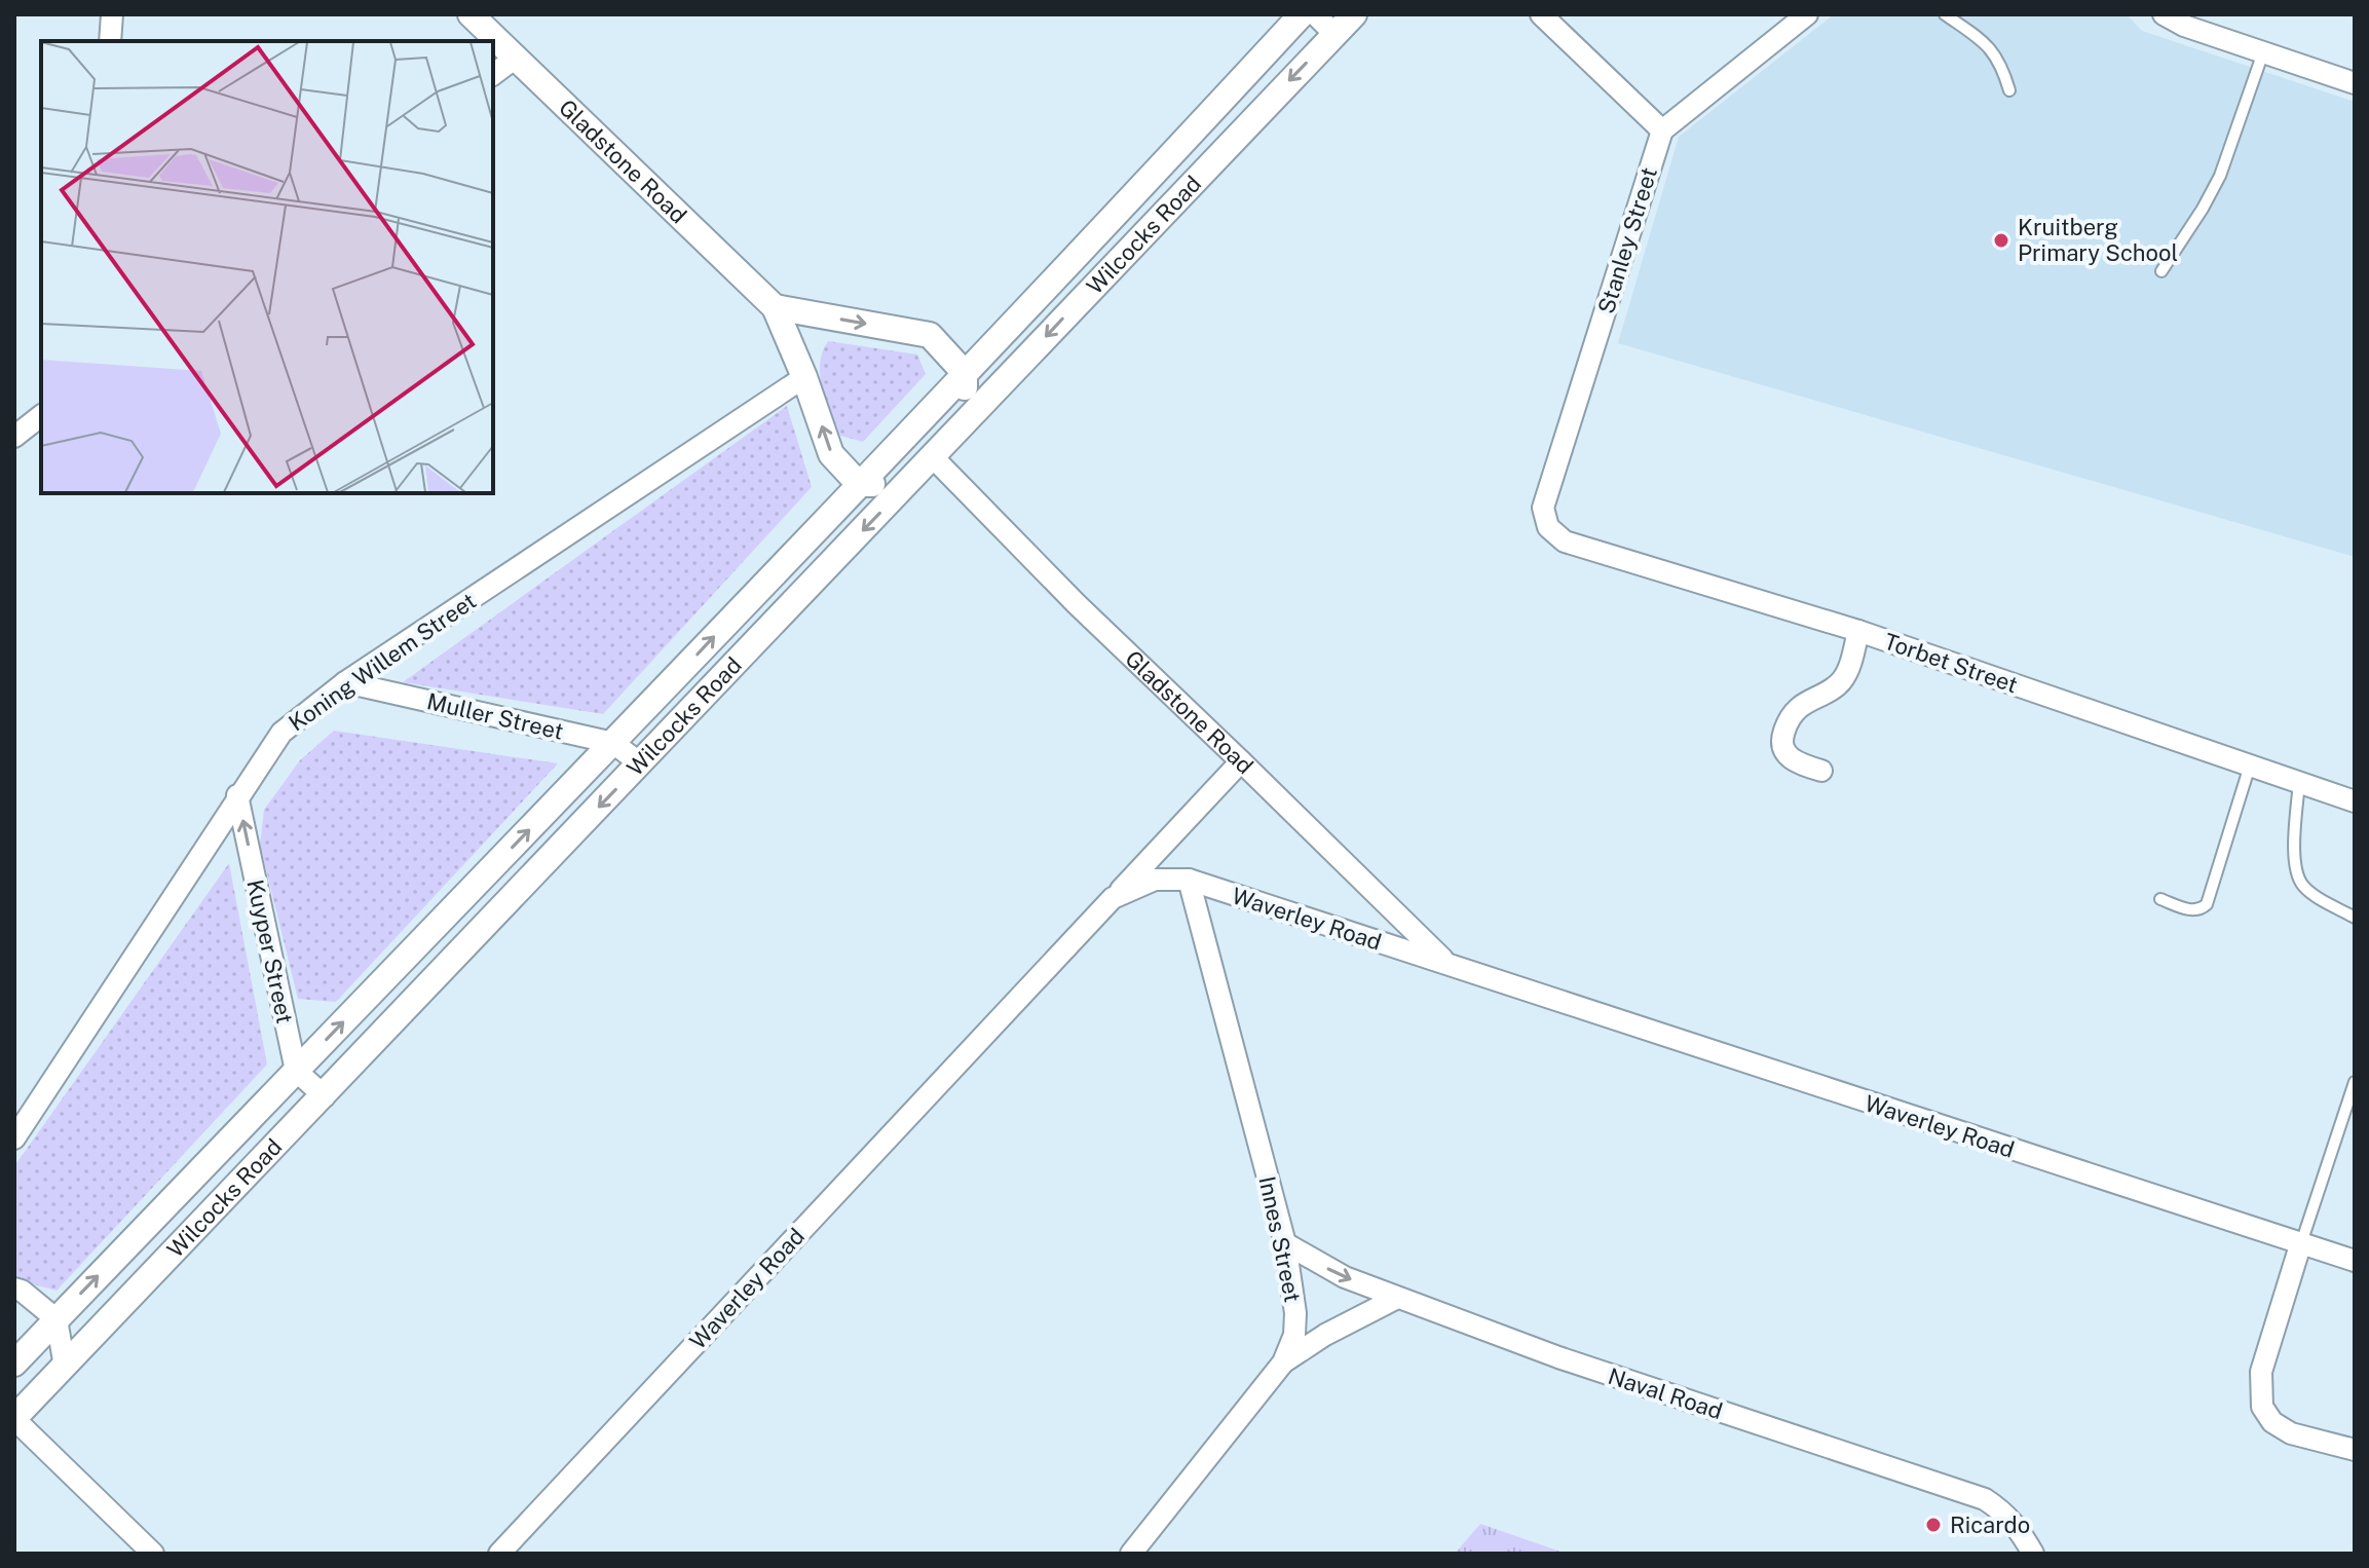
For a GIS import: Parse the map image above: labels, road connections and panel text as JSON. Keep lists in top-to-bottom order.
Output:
{
  "streets": {
    "street": [
      "Gladstone Road",
      "Wilcocks Road",
      "Stanley Street",
      "Koning Willem Street",
      "Torbet Street",
      "Muller Street",
      "Waverley Road",
      "Kuyper Street",
      "Innes Street",
      "Naval Road"
    ]
  },
  "crossings": [
    ["Gladstone Road", "Wilcocks Road"],
    ["Gladstone Road", "Koning Willem Street"],
    ["Gladstone Road", "Waverley Road"],
    ["Wilcocks Road", "Muller Street"],
    ["Wilcocks Road", "Kuyper Street"],
    ["Stanley Street", "Torbet Street"],
    ["Koning Willem Street", "Muller Street"],
    ["Koning Willem Street", "Kuyper Street"],
    ["Waverley Road", "Innes Street"],
    ["Innes Street", "Naval Road"]
  ],
  "one_way": ["Kuyper Street"],
  "places": ["Kruitberg Primary School", "Ricardo"]
}
